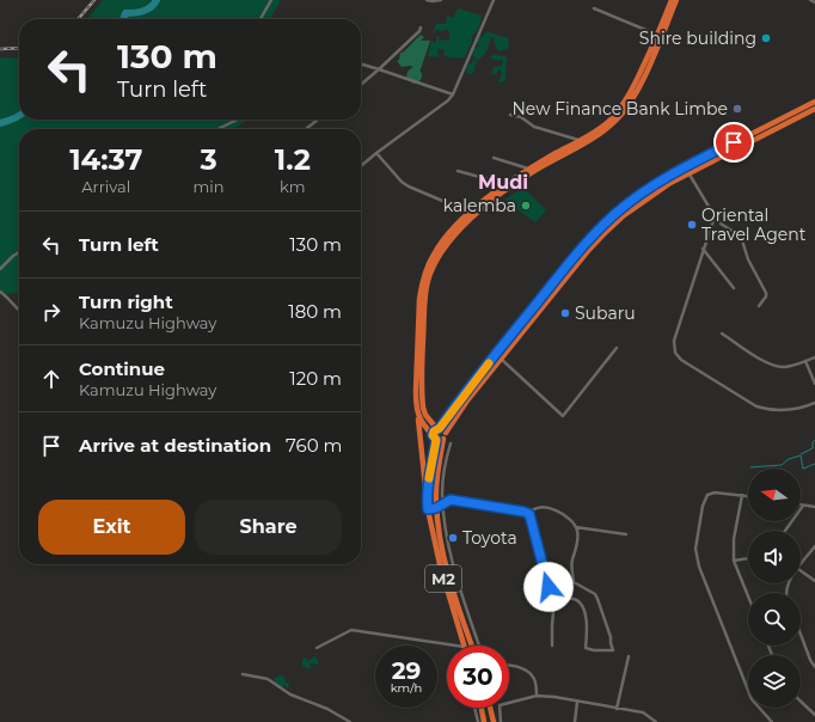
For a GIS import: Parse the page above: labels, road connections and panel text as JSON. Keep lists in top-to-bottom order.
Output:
{
  "streets": {
    "highway": ["M2"]
  },
  "districts": ["Mudi"],
  "places": [
    "Shire building",
    "New Finance Bank Limbe",
    "kalemba",
    "Oriental Travel Agent",
    "Subaru",
    "Toyota"
  ],
  "north": "left",
  "page": {
    "turn": ["130 m", "Turn left"],
    "eta": [
      "14:37",
      "Arrival",
      "3",
      "min",
      "1.2",
      "km"
    ],
    "list": [
      {
        "name": "Turn left",
        "value": "130 m"
      },
      {
        "name": "Turn right",
        "note": "Kamuzu Highway",
        "value": "180 m"
      },
      {
        "name": "Continue",
        "note": "Kamuzu Highway",
        "value": "120 m"
      },
      {
        "name": "Arrive at destination",
        "value": "760 m"
      }
    ],
    "buttons": ["Exit", "Share"],
    "speed": "29 km/h",
    "limit": "30"
  }
}
